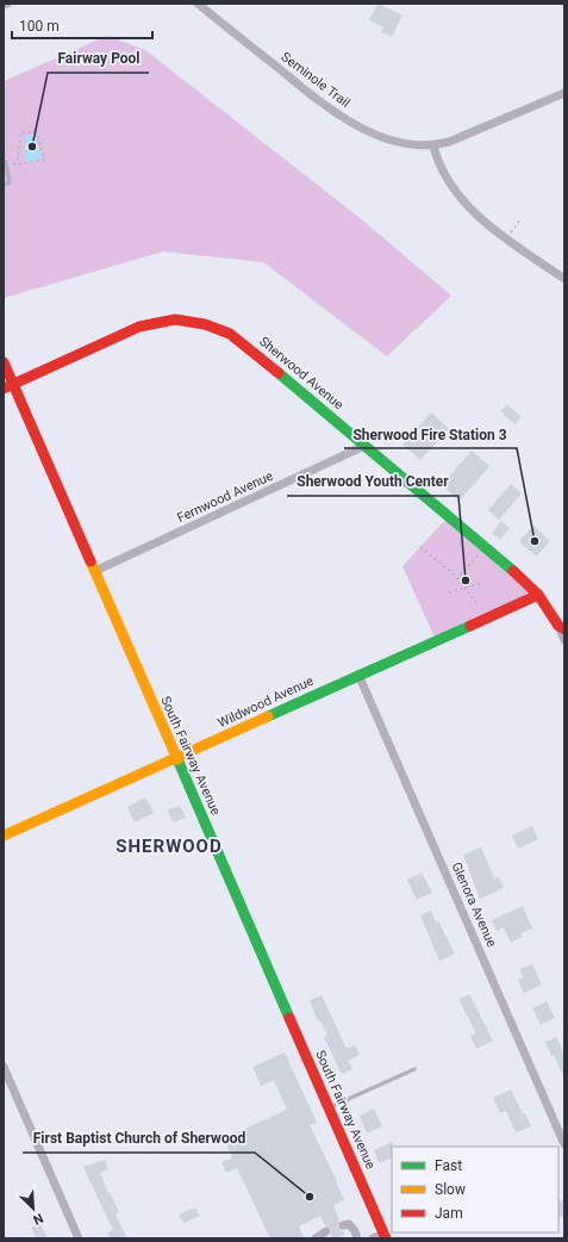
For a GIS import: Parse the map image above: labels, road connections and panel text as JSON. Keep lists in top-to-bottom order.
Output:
{
  "streets": {
    "street": [
      "Seminole Trail",
      "Sherwood Avenue",
      "Fernwood Avenue",
      "Wildwood Avenue",
      "South Fairway Avenue",
      "Glenora Avenue"
    ]
  },
  "crossings": [
    ["Sherwood Avenue", "Fernwood Avenue"],
    ["Sherwood Avenue", "Wildwood Avenue"],
    ["Sherwood Avenue", "South Fairway Avenue"],
    ["Fernwood Avenue", "South Fairway Avenue"],
    ["Wildwood Avenue", "South Fairway Avenue"],
    ["Wildwood Avenue", "Glenora Avenue"]
  ],
  "districts": ["SHERWOOD"],
  "places": [
    "Fairway Pool",
    "Sherwood Fire Station 3",
    "Sherwood Youth Center",
    "First Baptist Church of Sherwood"
  ],
  "legend": ["Fast", "Slow", "Jam"],
  "scale_bar": "100 m",
  "north": "bottom right"
}
